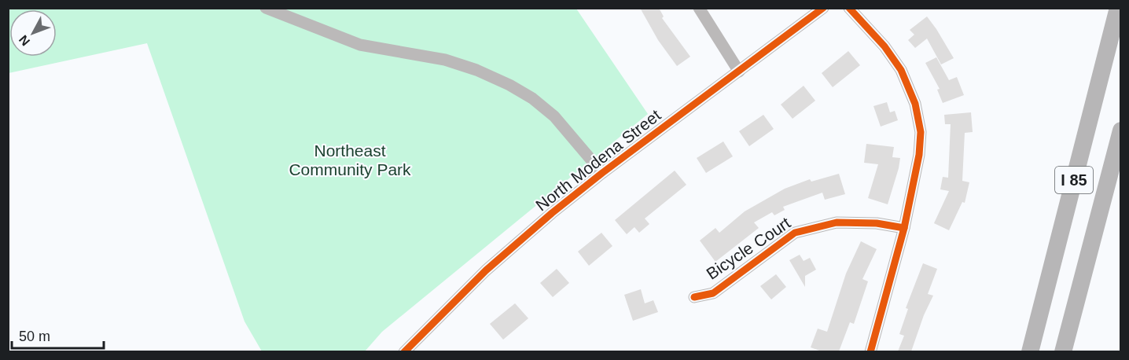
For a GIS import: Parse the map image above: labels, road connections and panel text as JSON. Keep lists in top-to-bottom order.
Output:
{
  "streets": {
    "highway": ["I 85"],
    "street": ["North Modena Street", "Bicycle Court"]
  },
  "parks": ["Northeast Community Park"],
  "scale_bar": "50 m",
  "north": "bottom left"
}
